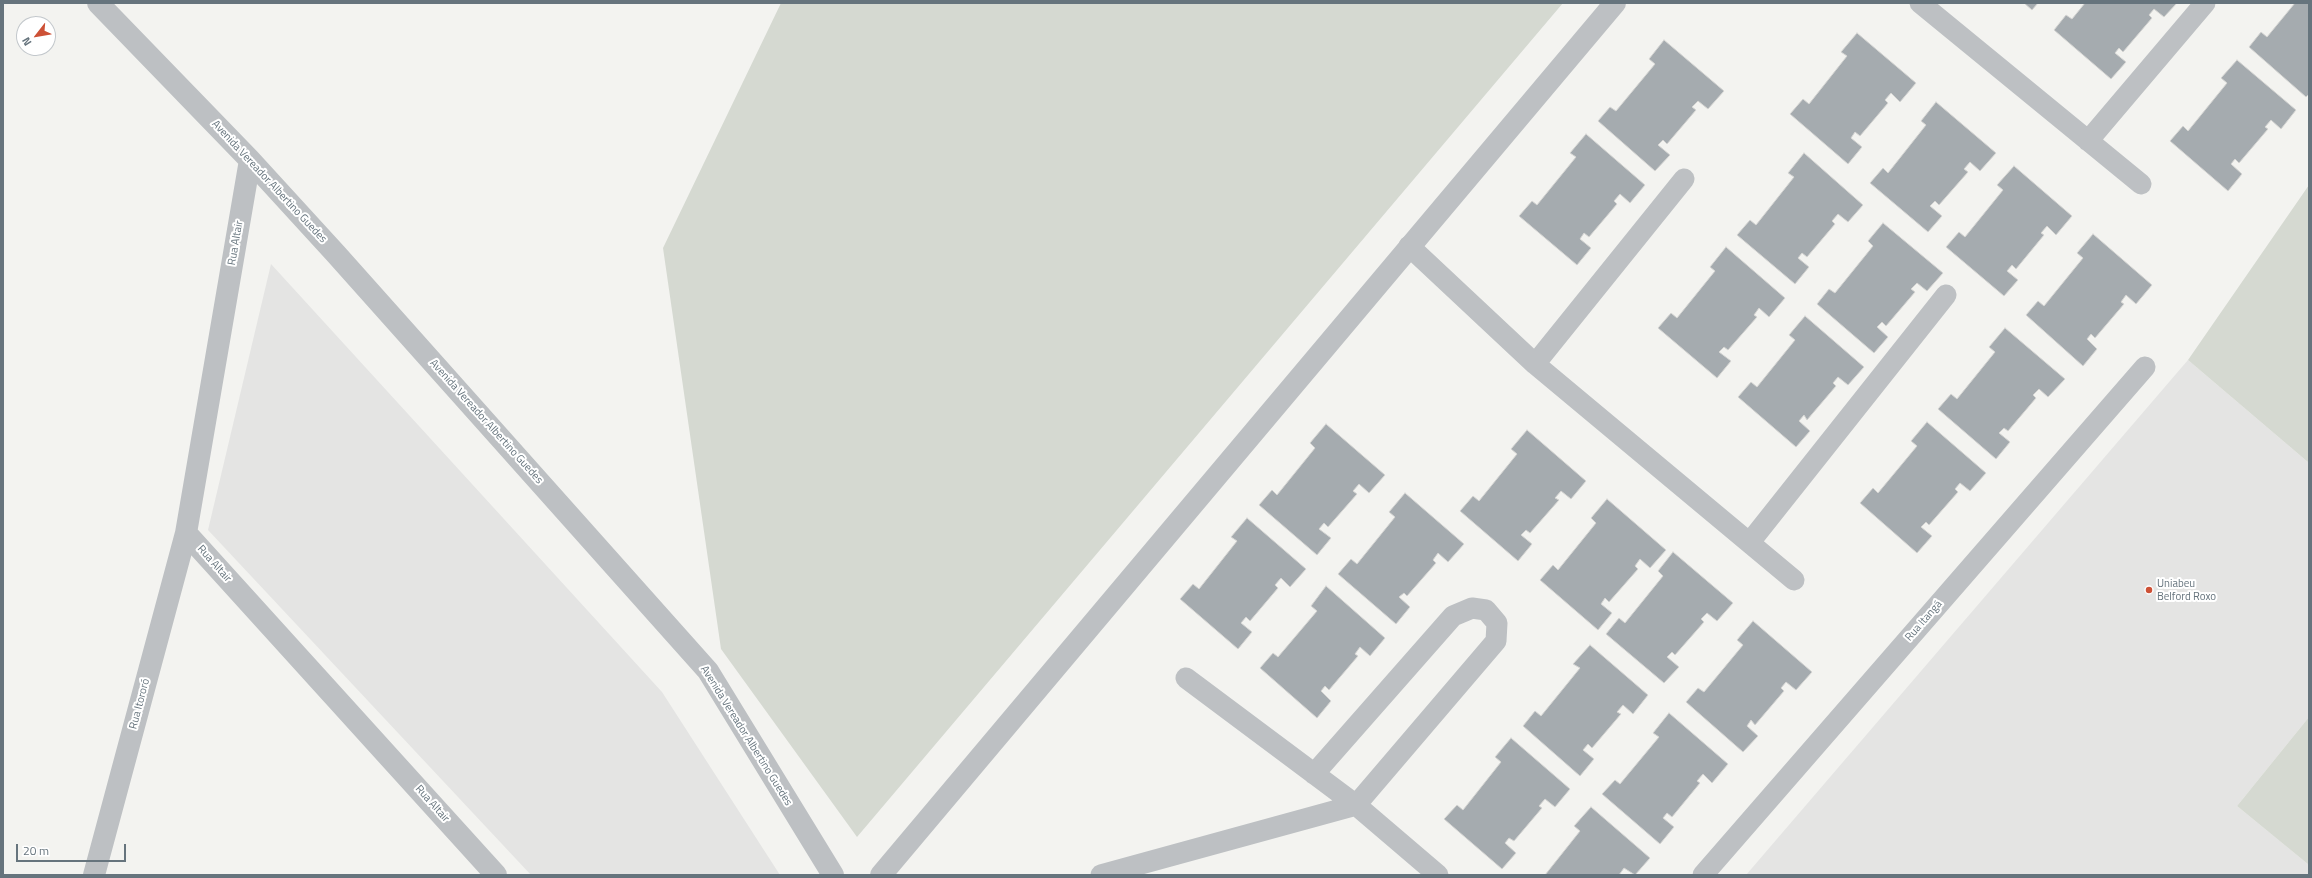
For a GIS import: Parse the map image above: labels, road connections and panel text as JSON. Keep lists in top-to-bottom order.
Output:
{
  "streets": {
    "street": ["Avenida Vereador Albertino Guedes", "Rua Altair", "Rua Itororó"],
    "lane": ["Rua Itangá"]
  },
  "crossings": [
    ["Avenida Vereador Albertino Guedes", "Rua Altair"],
    ["Rua Altair", "Rua Itororó"]
  ],
  "places": ["Uniabeu Belford Roxo"],
  "scale_bar": "20 m",
  "north": "bottom left"
}
